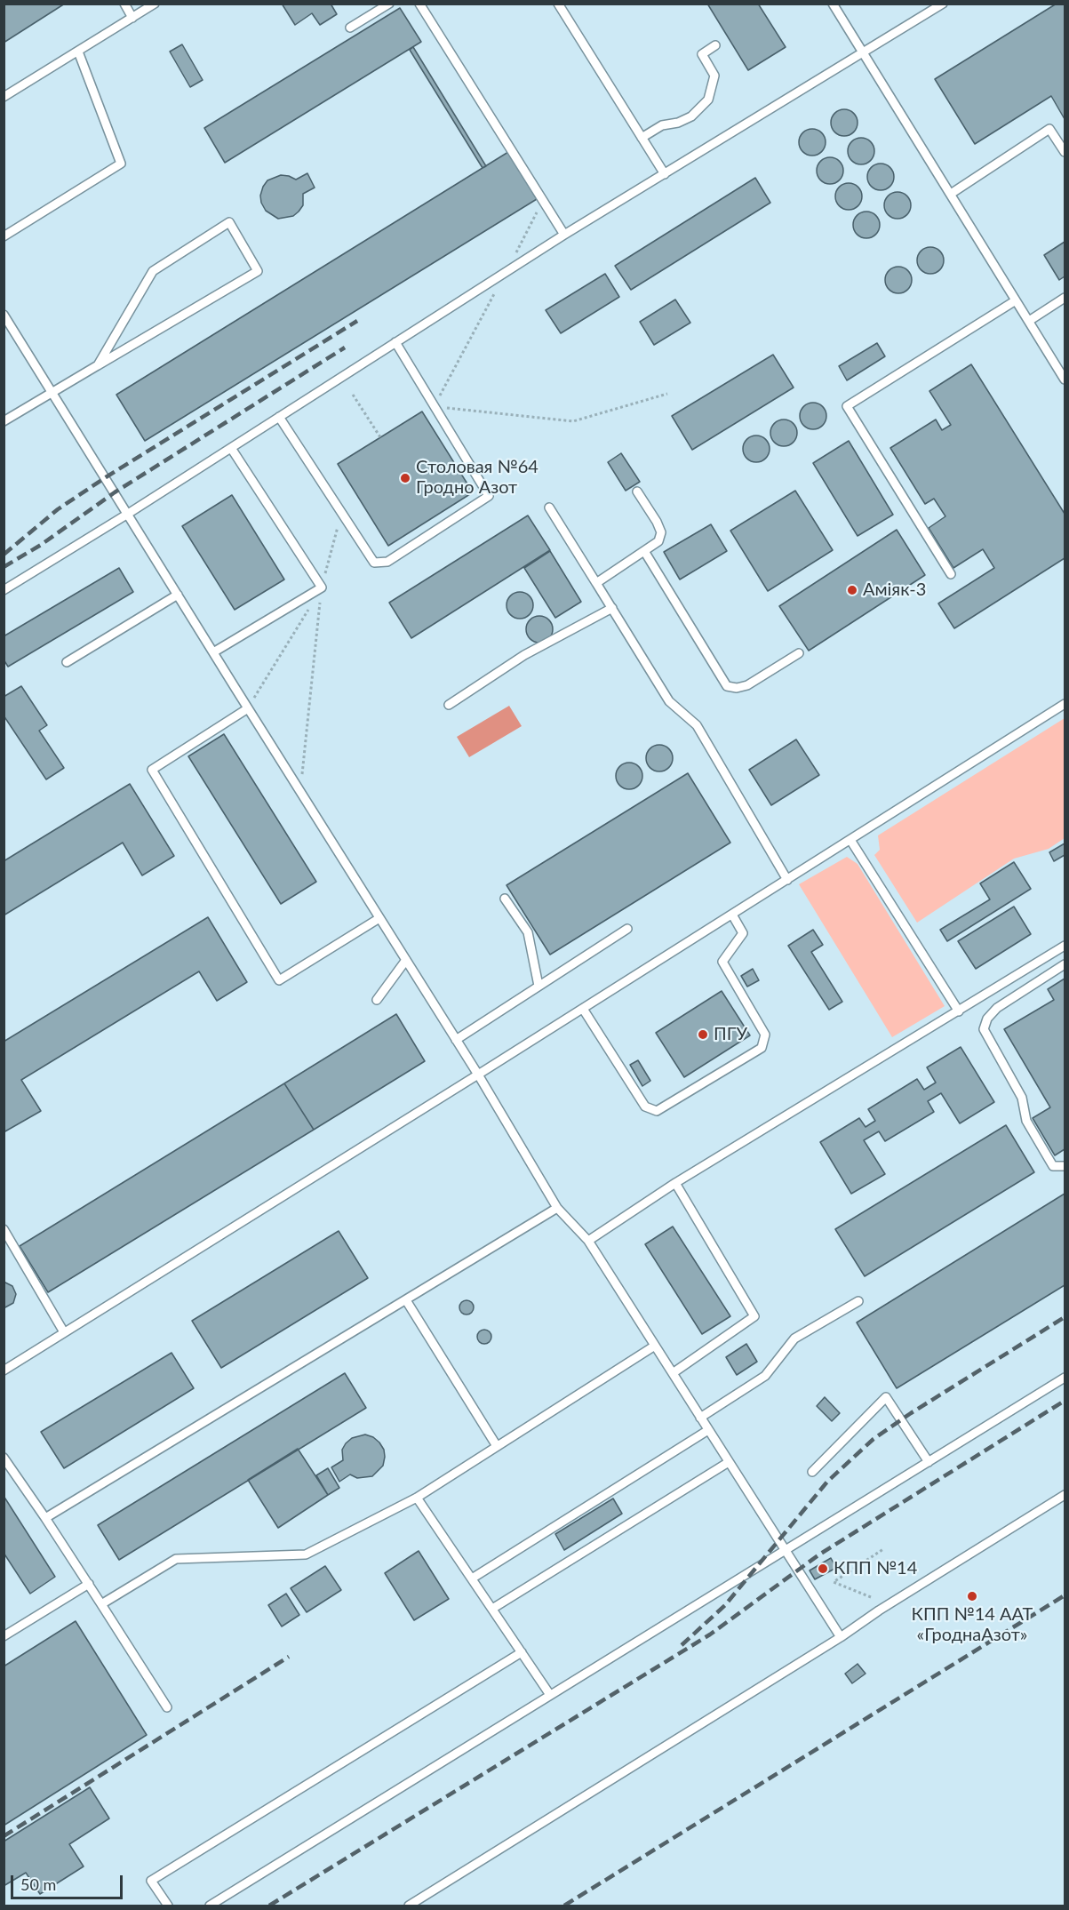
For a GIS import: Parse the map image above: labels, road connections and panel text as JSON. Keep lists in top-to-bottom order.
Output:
{
  "places": [
    "Столовая №64 Гродно Азот",
    "Аміяк-3",
    "ПГУ",
    "КПП №14",
    "КПП №14 ААТ «ГроднаАзот»"
  ],
  "scale_bar": "50 m"
}
